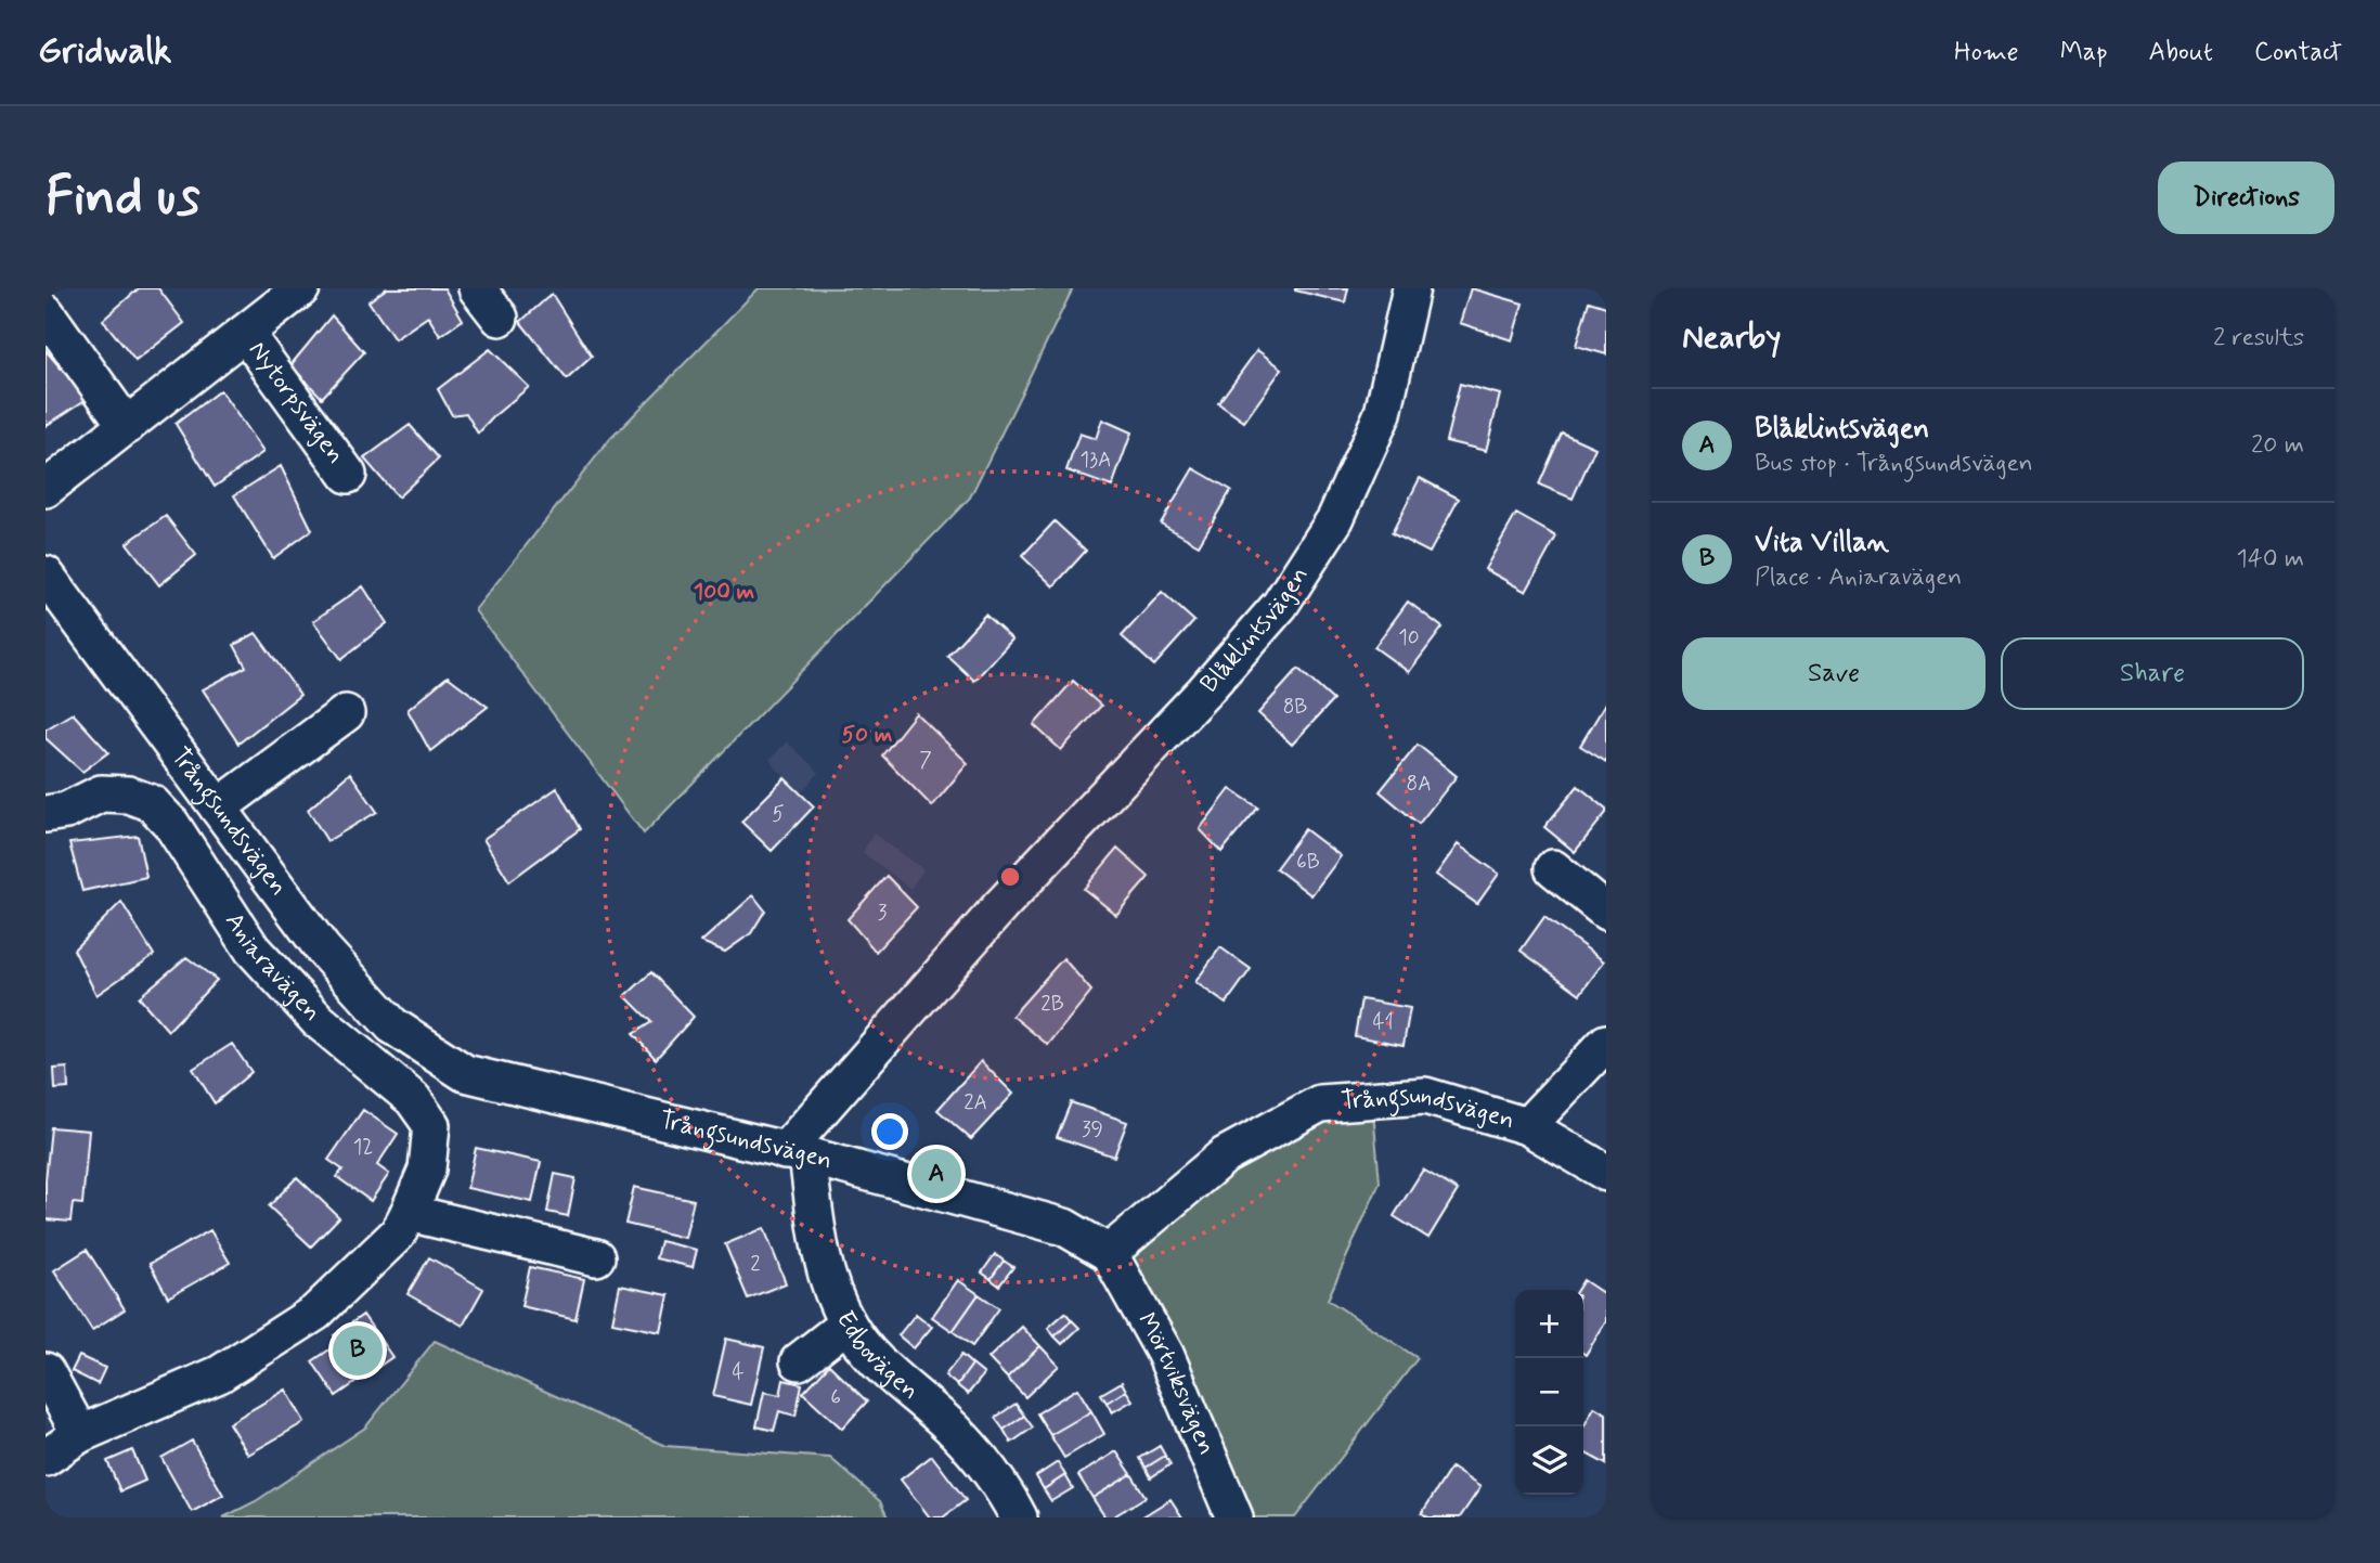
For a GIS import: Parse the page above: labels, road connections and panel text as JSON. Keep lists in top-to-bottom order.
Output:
{
  "streets": {
    "street": [
      "Nytorpsvägen",
      "Blåklintsvägen",
      "Trångsundsvägen",
      "Aniaravägen",
      "Edbovägen",
      "Mörtviksvägen"
    ]
  },
  "crossings": [
    ["Blåklintsvägen", "Trångsundsvägen"],
    ["Blåklintsvägen", "Edbovägen"],
    ["Trångsundsvägen", "Edbovägen"],
    ["Trångsundsvägen", "Mörtviksvägen"]
  ],
  "house_numbers": [
    "13A",
    "10",
    "8B",
    "7",
    "8A",
    "5",
    "6B",
    "3",
    "2B",
    "41",
    "2A",
    "39",
    "12",
    "2",
    "4",
    "6"
  ],
  "page": {
    "header": "Gridwalk",
    "nav": [
      "Home",
      "Map",
      "About",
      "Contact"
    ],
    "buttons": [
      "Directions",
      ["Save", "Share"]
    ],
    "title": "Find us",
    "heading": ["Nearby", "2 results"],
    "list": [
      {
        "mark": "A",
        "name": "Blåklintsvägen",
        "note": "Bus stop · Trångsundsvägen",
        "value": "20 m"
      },
      {
        "mark": "B",
        "name": "Vita Villan",
        "note": "Place · Aniaravägen",
        "value": "140 m"
      }
    ],
    "pins": ["A", "B"],
    "map_buttons": ["+", "−"]
  },
  "rings": ["100 m", "50 m"]
}
